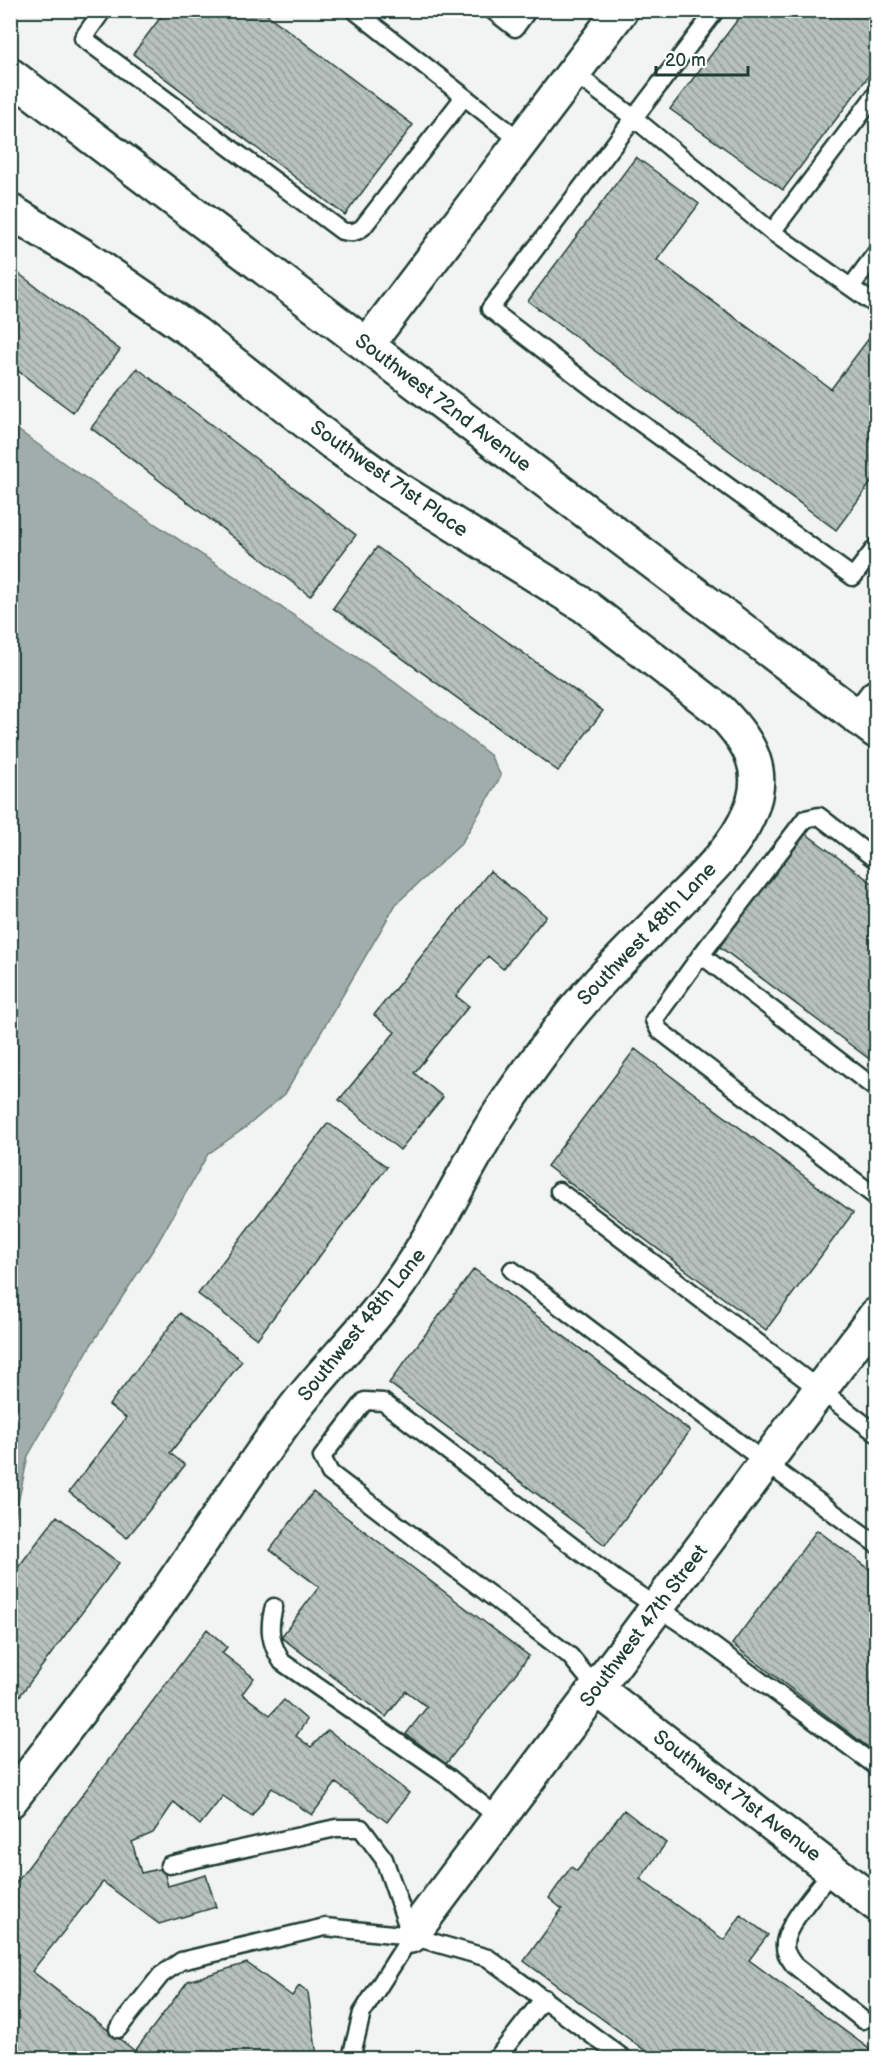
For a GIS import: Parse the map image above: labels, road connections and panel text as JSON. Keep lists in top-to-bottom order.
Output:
{
  "streets": {
    "street": [
      "Southwest 72nd Avenue",
      "Southwest 71st Place",
      "Southwest 48th Lane",
      "Southwest 47th Street",
      "Southwest 71st Avenue"
    ]
  },
  "crossings": [
    ["Southwest 71st Place", "Southwest 48th Lane"],
    ["Southwest 47th Street", "Southwest 71st Avenue"]
  ],
  "scale_bar": "20 m"
}
